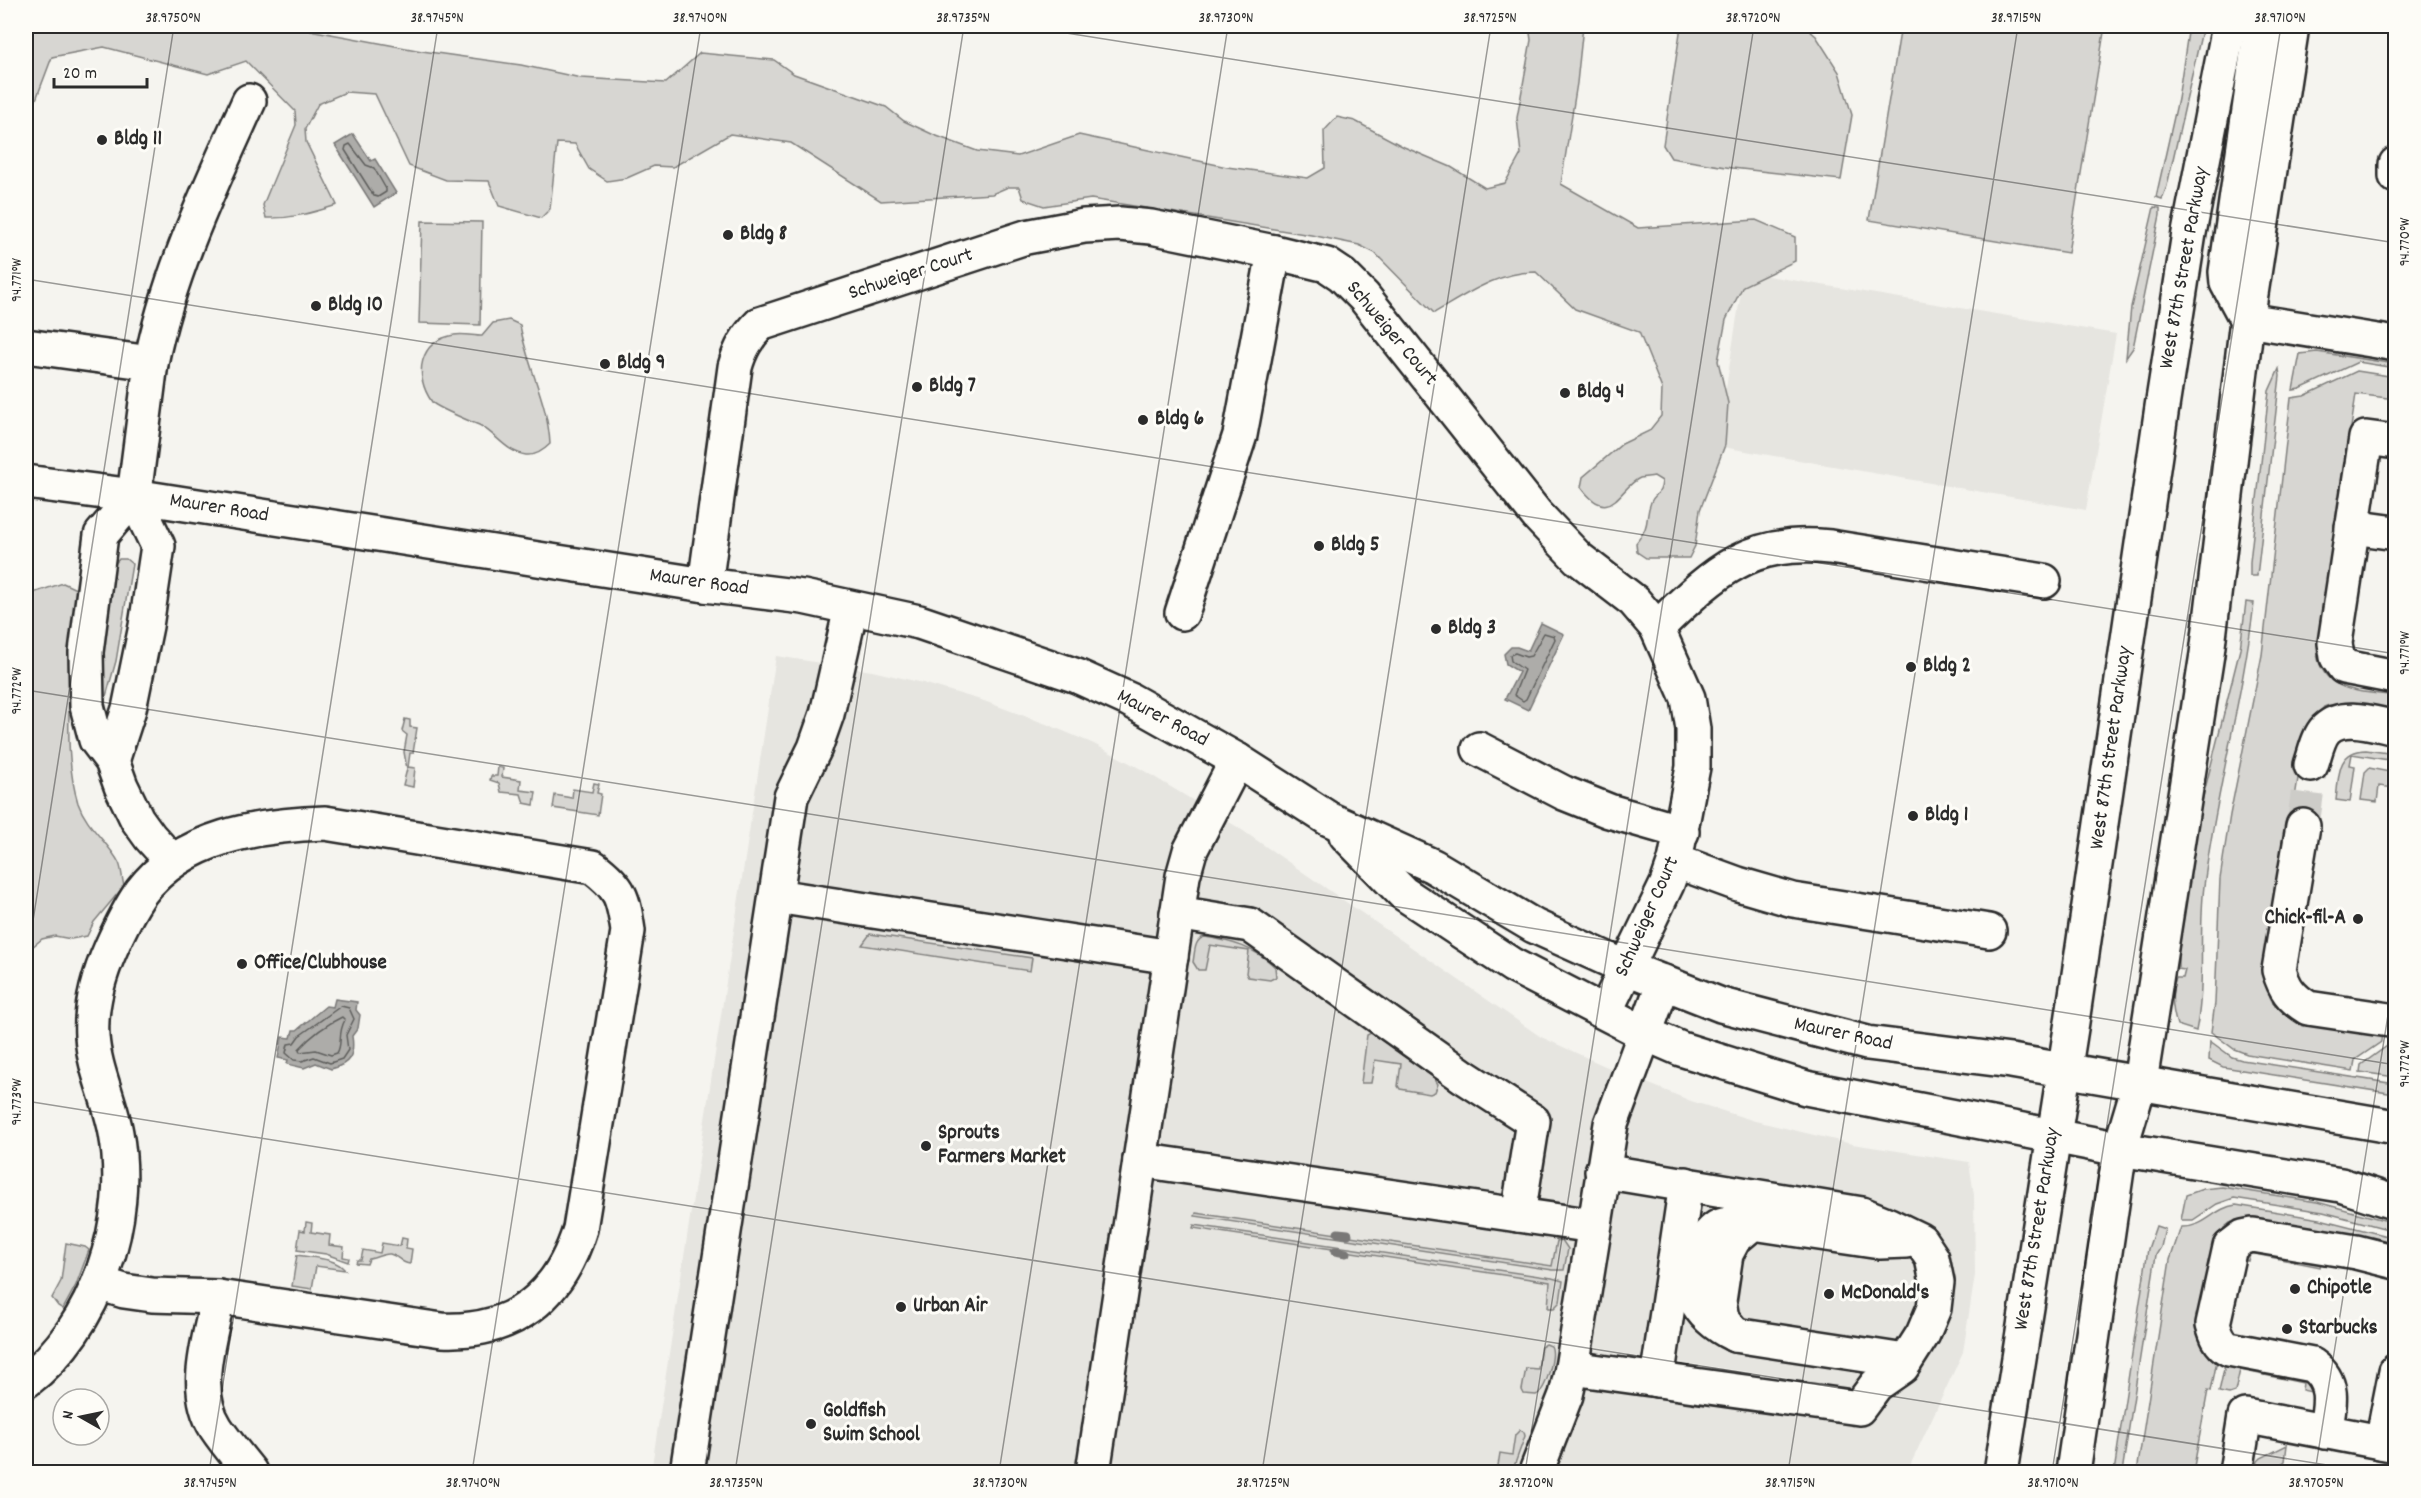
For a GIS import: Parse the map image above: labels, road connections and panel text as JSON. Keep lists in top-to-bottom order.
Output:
{
  "streets": {
    "street": ["West 87th Street Parkway", "Schweiger Court", "Maurer Road"]
  },
  "crossings": [
    ["West 87th Street Parkway", "Maurer Road"],
    ["Schweiger Court", "Maurer Road"]
  ],
  "places": [
    "Bldg 11",
    "Bldg 8",
    "Bldg 10",
    "Bldg 9",
    "Bldg 7",
    "Bldg 4",
    "Bldg 6",
    "Bldg 5",
    "Bldg 3",
    "Bldg 2",
    "Bldg 1",
    "Chick-fil-A",
    "Office/Clubhouse",
    "Sprouts Farmers Market",
    "Chipotle",
    "McDonald's",
    "Urban Air",
    "Starbucks",
    "Goldfish Swim School"
  ],
  "scale_bar": "20 m",
  "north": "left",
  "coordinates": [
    "38.9750°N",
    "38.9745°N",
    "38.9740°N",
    "38.9735°N",
    "38.9730°N",
    "38.9725°N",
    "38.9720°N",
    "38.9715°N",
    "38.9710°N",
    "94.770°W",
    "94.771°W",
    "94.772°W",
    "94.773°W",
    "38.9705°N"
  ]
}
